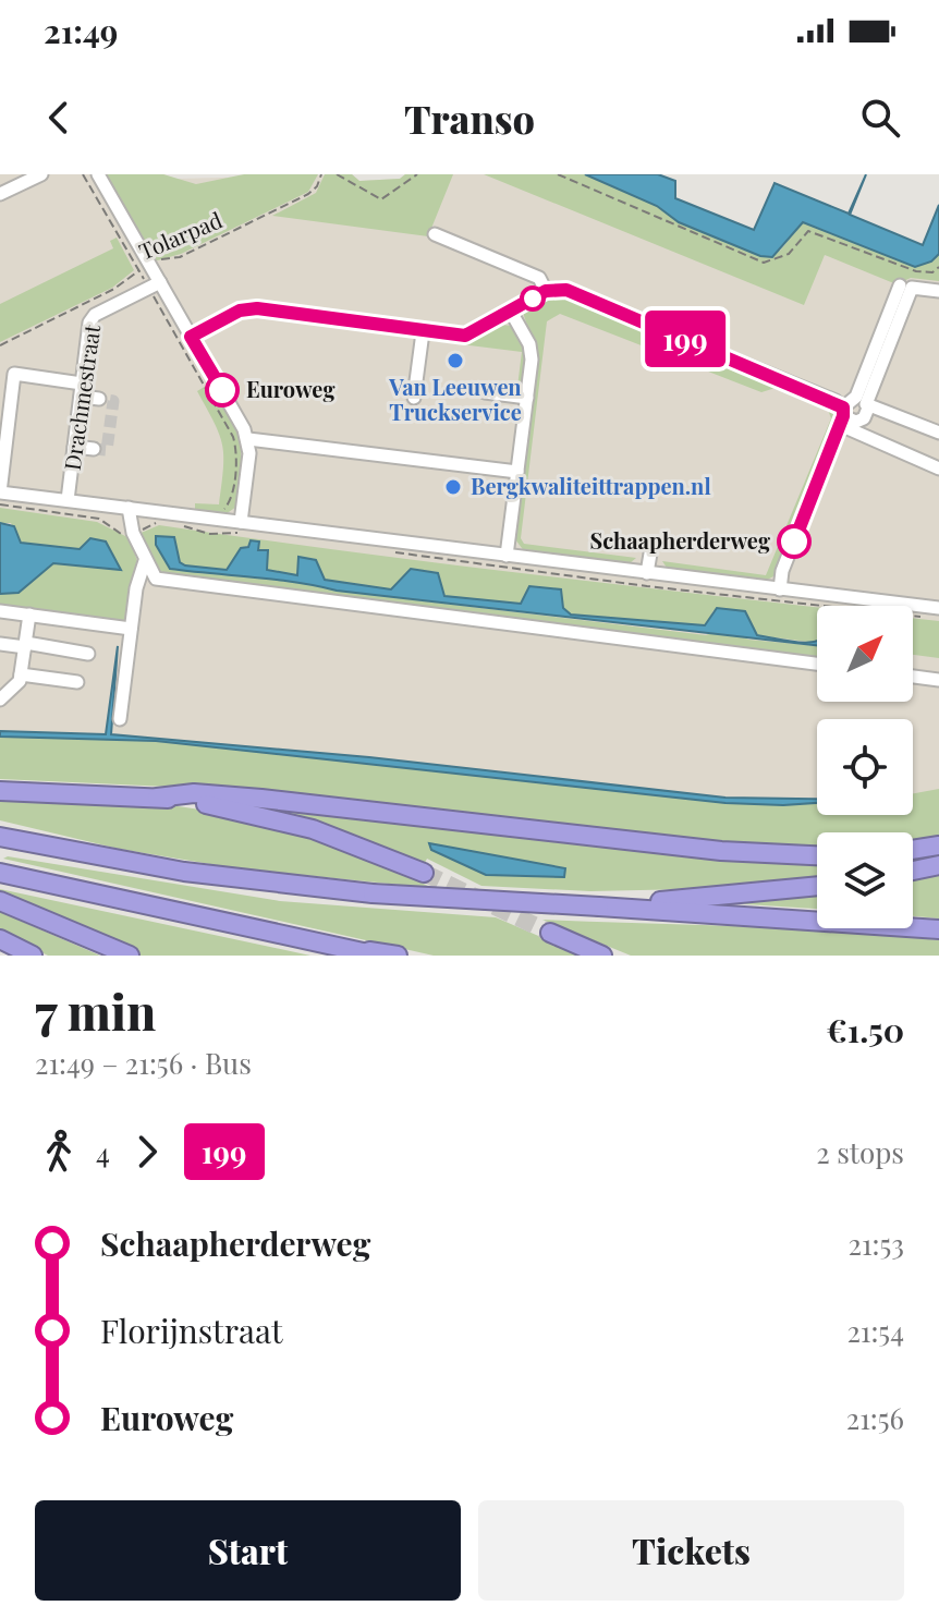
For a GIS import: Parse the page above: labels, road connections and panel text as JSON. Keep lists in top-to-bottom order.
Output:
{
  "streets": {
    "street": ["Drachmestraat"],
    "path": ["Tolarpad"]
  },
  "places": [
    "Van Leeuwen Truckservice",
    "Euroweg",
    "Bergkwaliteittrappen.nl",
    "Schaapherderweg"
  ],
  "lines": ["bus line 199"],
  "north": "top right",
  "page": {
    "status": "21:49",
    "header": "Transo",
    "on_map": "199",
    "heading": ["7 min", "21:49 – 21:56 · Bus", "€1.50"],
    "legs": ["4", "199", "2 stops"],
    "list": [
      {
        "name": "Schaapherderweg",
        "value": "21:53"
      },
      {
        "name": "Florijnstraat",
        "value": "21:54"
      },
      {
        "name": "Euroweg",
        "value": "21:56"
      }
    ],
    "buttons": ["Start", "Tickets"]
  }
}
